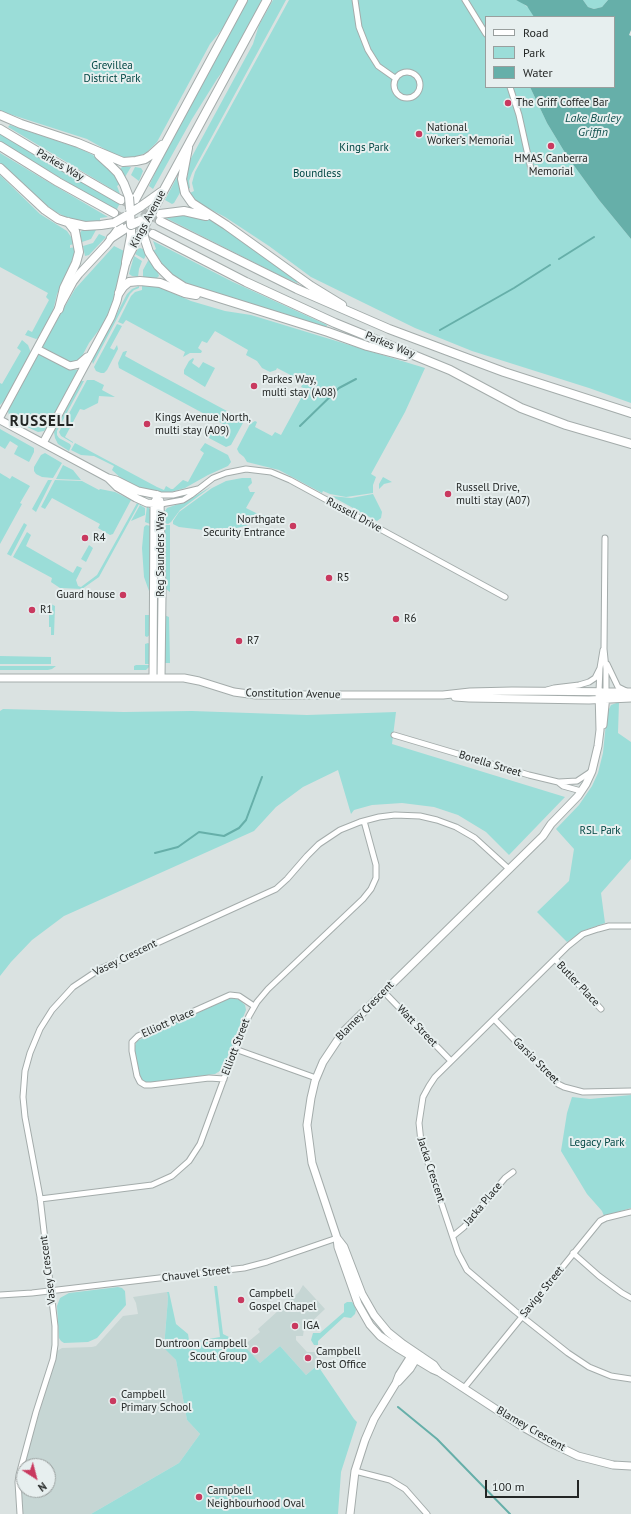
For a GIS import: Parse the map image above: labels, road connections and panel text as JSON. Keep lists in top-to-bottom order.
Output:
{
  "streets": {
    "main road": ["Parkes Way", "Kings Avenue"],
    "street": [
      "Russell Drive",
      "Reg Saunders Way",
      "Constitution Avenue",
      "Borella Street",
      "Vasey Crescent",
      "Butler Place",
      "Blamey Crescent",
      "Elliott Place",
      "Watt Street",
      "Elliott Street",
      "Garsia Street",
      "Jacka Crescent",
      "Jacka Place",
      "Chauvel Street",
      "Savige Street"
    ]
  },
  "crossings": [
    ["Parkes Way", "Kings Avenue"],
    ["Kings Avenue", "Russell Drive"],
    ["Russell Drive", "Reg Saunders Way"],
    ["Reg Saunders Way", "Constitution Avenue"],
    ["Constitution Avenue", "Blamey Crescent"],
    ["Borella Street", "Blamey Crescent"],
    ["Vasey Crescent", "Blamey Crescent"],
    ["Vasey Crescent", "Elliott Street"],
    ["Vasey Crescent", "Chauvel Street"],
    ["Butler Place", "Jacka Crescent"],
    ["Blamey Crescent", "Watt Street"],
    ["Blamey Crescent", "Chauvel Street"],
    ["Blamey Crescent", "Savige Street"],
    ["Elliott Place", "Elliott Street"],
    ["Watt Street", "Jacka Crescent"],
    ["Garsia Street", "Jacka Crescent"],
    ["Jacka Crescent", "Jacka Place"],
    ["Jacka Crescent", "Savige Street"]
  ],
  "districts": ["RUSSELL"],
  "water": ["Lake Burley Griffin"],
  "parks": [
    "Grevillea District Park",
    "Kings Park",
    "Boundless",
    "RSL Park",
    "Legacy Park"
  ],
  "places": [
    "The Griff Coffee Bar",
    "National Worker’s Memorial",
    "HMAS Canberra Memorial",
    "Parkes Way, multi stay (A08)",
    "Kings Avenue North, multi stay (A09)",
    "Russell Drive, multi stay (A07)",
    "Northgate Security Entrance",
    "R4",
    "R5",
    "Guard house",
    "R1",
    "R6",
    "R7",
    "Campbell Gospel Chapel",
    "IGA",
    "Duntroon Campbell Scout Group",
    "Campbell Post Office",
    "Campbell Primary School",
    "Campbell Neighbourhood Oval"
  ],
  "legend": ["Road", "Park", "Water"],
  "scale_bar": "100 m",
  "north": "bottom right"
}
